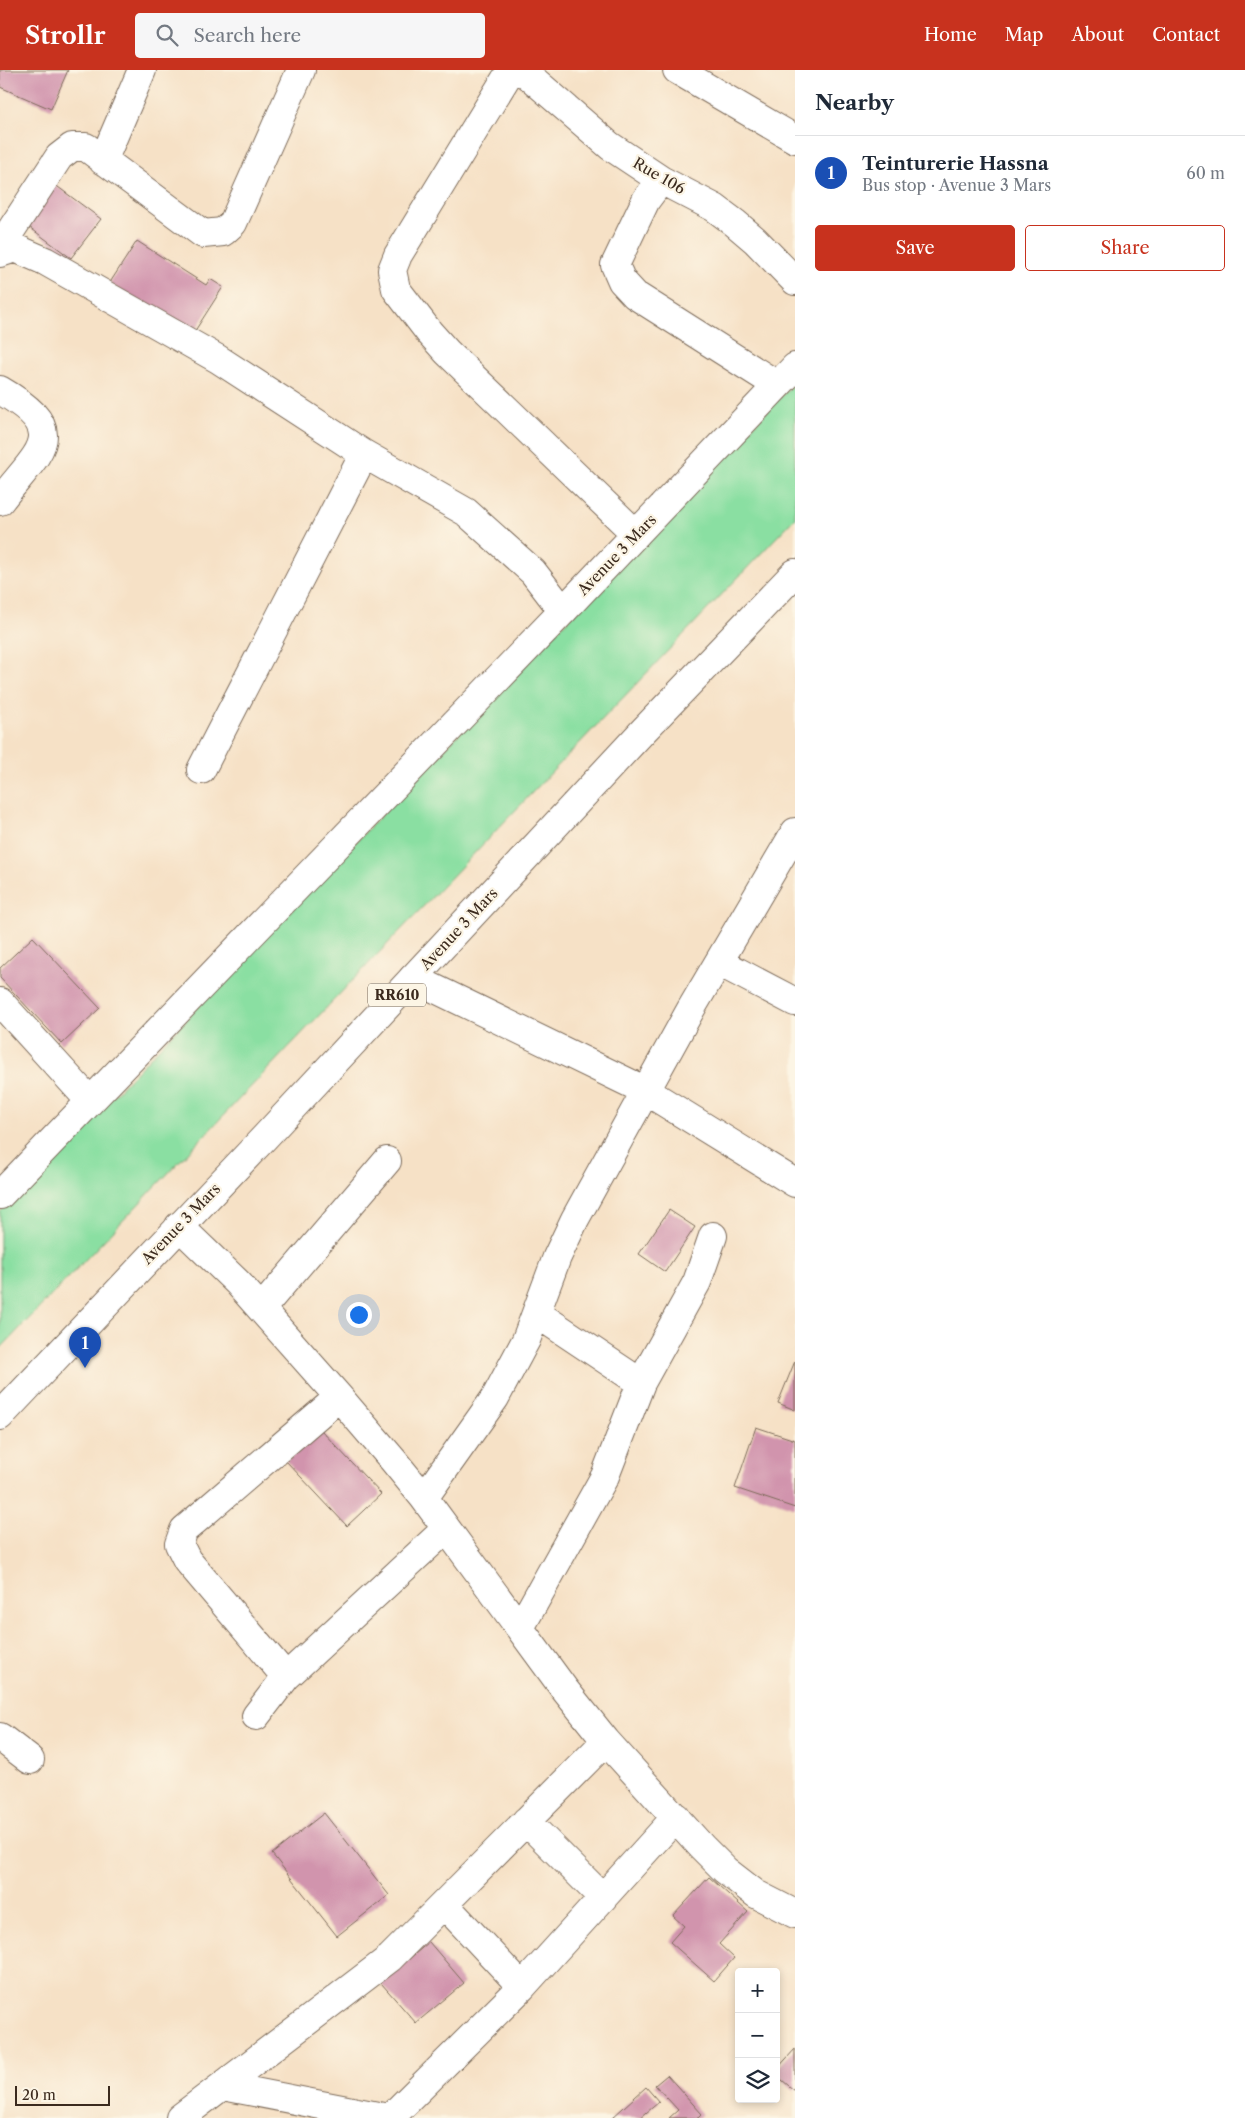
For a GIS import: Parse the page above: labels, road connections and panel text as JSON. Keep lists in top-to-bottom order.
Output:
{
  "streets": {
    "street": ["Rue 106", "Avenue 3 Mars", "RR610"]
  },
  "scale_bar": "20 m",
  "page": {
    "header": "Strollr",
    "search": "Search here",
    "nav": [
      "Home",
      "Map",
      "About",
      "Contact"
    ],
    "heading": "Nearby",
    "list": [
      {
        "mark": "1",
        "name": "Teinturerie Hassna",
        "note": "Bus stop · Avenue 3 Mars",
        "value": "60 m"
      }
    ],
    "buttons": ["Save", "Share"],
    "pins": "1",
    "map_buttons": ["+", "−"],
    "scale": "20 m"
  }
}
